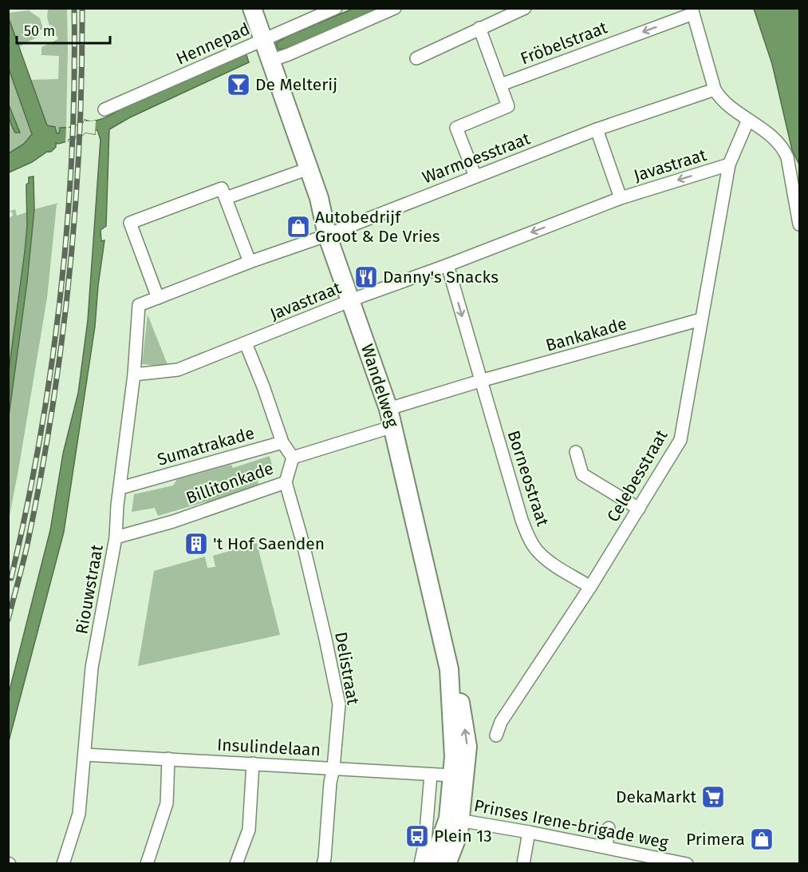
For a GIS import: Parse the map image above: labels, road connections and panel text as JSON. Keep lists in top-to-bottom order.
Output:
{
  "streets": {
    "main road": ["Wandelweg"],
    "street": [
      "Fröbelstraat",
      "Hennepad",
      "Warmoesstraat",
      "Javastraat",
      "Bankakade",
      "Sumatrakade",
      "Celebesstraat",
      "Borneostraat",
      "Billitonkade",
      "Riouwstraat",
      "Delistraat",
      "Insulindelaan",
      "Prinses Irene-brigade weg"
    ]
  },
  "crossings": [
    ["Hennepad", "Wandelweg"],
    ["Warmoesstraat", "Javastraat"],
    ["Warmoesstraat", "Wandelweg"],
    ["Warmoesstraat", "Riouwstraat"],
    ["Javastraat", "Wandelweg"],
    ["Javastraat", "Celebesstraat"],
    ["Javastraat", "Riouwstraat"],
    ["Bankakade", "Wandelweg"],
    ["Bankakade", "Celebesstraat"],
    ["Bankakade", "Borneostraat"],
    ["Wandelweg", "Billitonkade"],
    ["Wandelweg", "Insulindelaan"],
    ["Wandelweg", "Prinses Irene-brigade weg"],
    ["Sumatrakade", "Riouwstraat"],
    ["Celebesstraat", "Borneostraat"],
    ["Billitonkade", "Riouwstraat"],
    ["Billitonkade", "Delistraat"],
    ["Riouwstraat", "Insulindelaan"],
    ["Delistraat", "Insulindelaan"]
  ],
  "one_way": ["Fröbelstraat", "Javastraat"],
  "places": {
    "bar": ["De Melterij"],
    "shop": ["Autobedrijf Groot & De Vries", "Primera"],
    "restaurant": ["Danny's Snacks"],
    "building": ["'t Hof Saenden"],
    "supermarket": ["DekaMarkt"],
    "bus stop": ["Plein 13"]
  },
  "scale_bar": "50 m"
}
